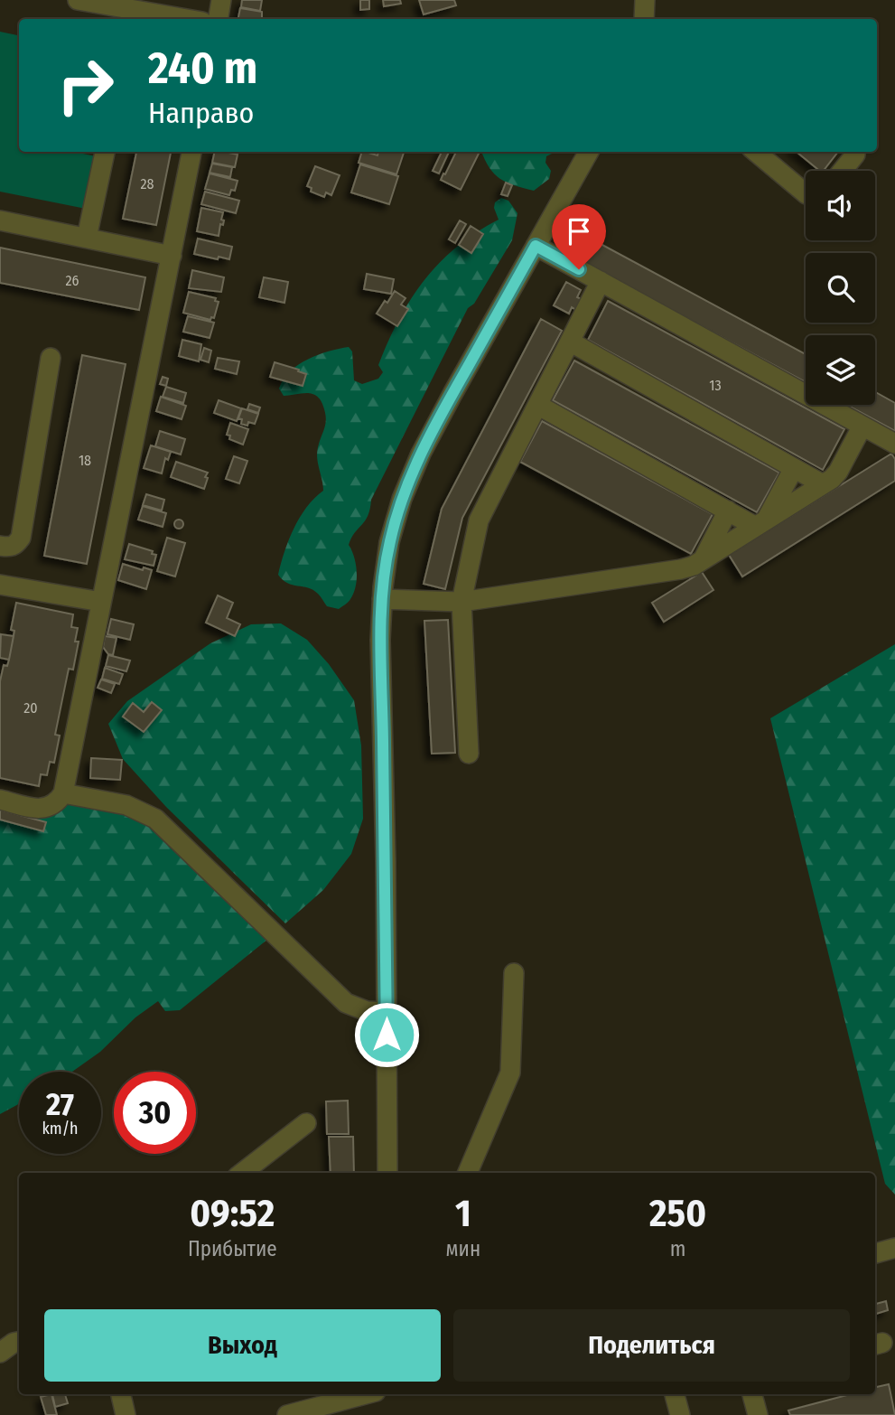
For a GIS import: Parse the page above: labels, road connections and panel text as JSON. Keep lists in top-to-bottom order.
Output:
{
  "house_numbers": [
    "28",
    "26",
    "13",
    "18",
    "20"
  ],
  "page": {
    "turn": ["240 m", "Направо"],
    "speed": "27 km/h",
    "limit": "30",
    "eta": [
      "09:52",
      "Прибытие",
      "1",
      "мин",
      "250",
      "m"
    ],
    "buttons": ["Выход", "Поделиться"]
  }
}
